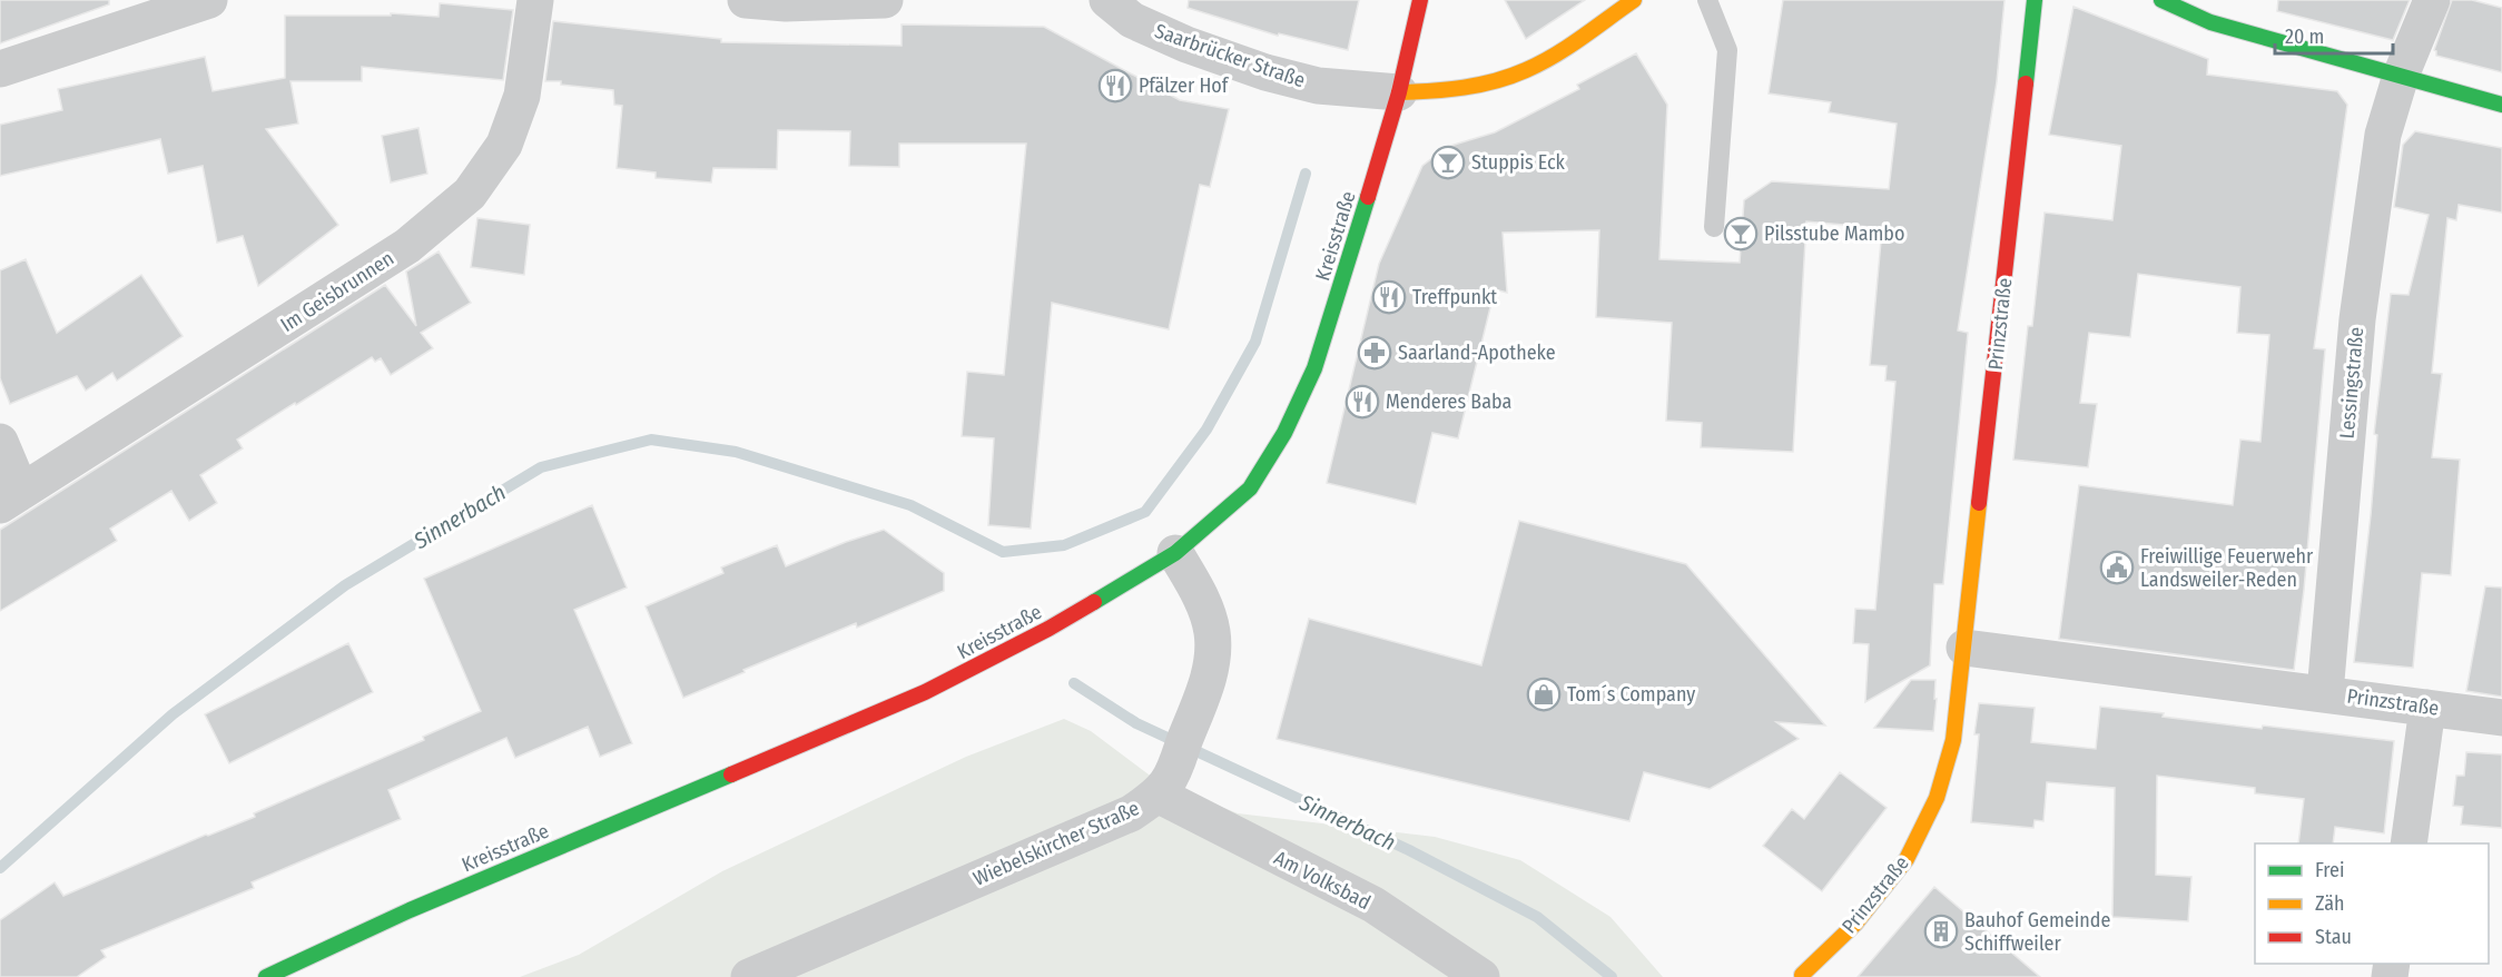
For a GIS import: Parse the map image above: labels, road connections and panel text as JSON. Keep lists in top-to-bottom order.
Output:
{
  "streets": {
    "street": [
      "Saarbrücker Straße",
      "Kreisstraße",
      "Im Geisbrunnen",
      "Prinzstraße",
      "Lessingstraße",
      "Wiebelskircher Straße",
      "Am Volksbad"
    ]
  },
  "crossings": [
    ["Saarbrücker Straße", "Kreisstraße"],
    ["Prinzstraße", "Lessingstraße"],
    ["Wiebelskircher Straße", "Am Volksbad"]
  ],
  "water": ["Sinnerbach"],
  "places": {
    "restaurant": ["Pfälzer Hof", "Treffpunkt", "Menderes Baba"],
    "bar": ["Stuppis Eck", "Pilsstube Mambo"],
    "pharmacy": ["Saarland-Apotheke"],
    "public building": ["Freiwillige Feuerwehr Landsweiler-Reden"],
    "shop": ["Tom´s Company"],
    "building": ["Bauhof Gemeinde Schiffweiler"]
  },
  "legend": ["Frei", "Zäh", "Stau"],
  "scale_bar": "20 m"
}
